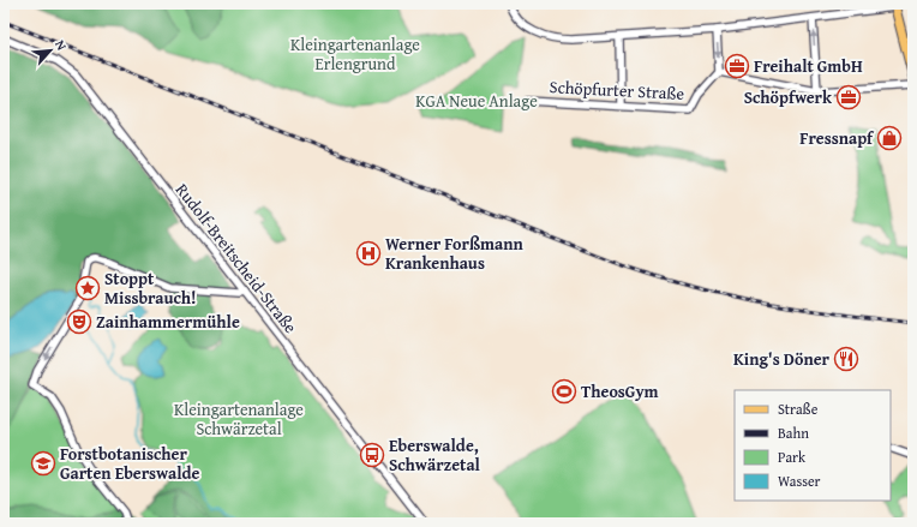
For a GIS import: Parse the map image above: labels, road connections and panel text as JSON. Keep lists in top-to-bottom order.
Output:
{
  "streets": {
    "street": ["Schöpfurter Straße", "Rudolf-Breitscheid-Straße"]
  },
  "parks": ["Kleingartenanlage Erlengrund", "KGA Neue Anlage", "Kleingartenanlage Schwärzetal"],
  "places": {
    "office": ["Freihalt GmbH", "Schöpfwerk"],
    "shop": ["Fressnapf"],
    "hospital": ["Werner Forßmann Krankenhaus"],
    "place": ["Stoppt Missbrauch!"],
    "theatre": ["Zainhammermühle"],
    "restaurant": ["King's Döner"],
    "sports": ["TheosGym"],
    "bus stop": ["Eberswalde, Schwärzetal"],
    "school or university": ["Forstbotanischer Garten Eberswalde"]
  },
  "legend": [
    "Straße",
    "Bahn",
    "Park",
    "Wasser"
  ],
  "north": "top right"
}
